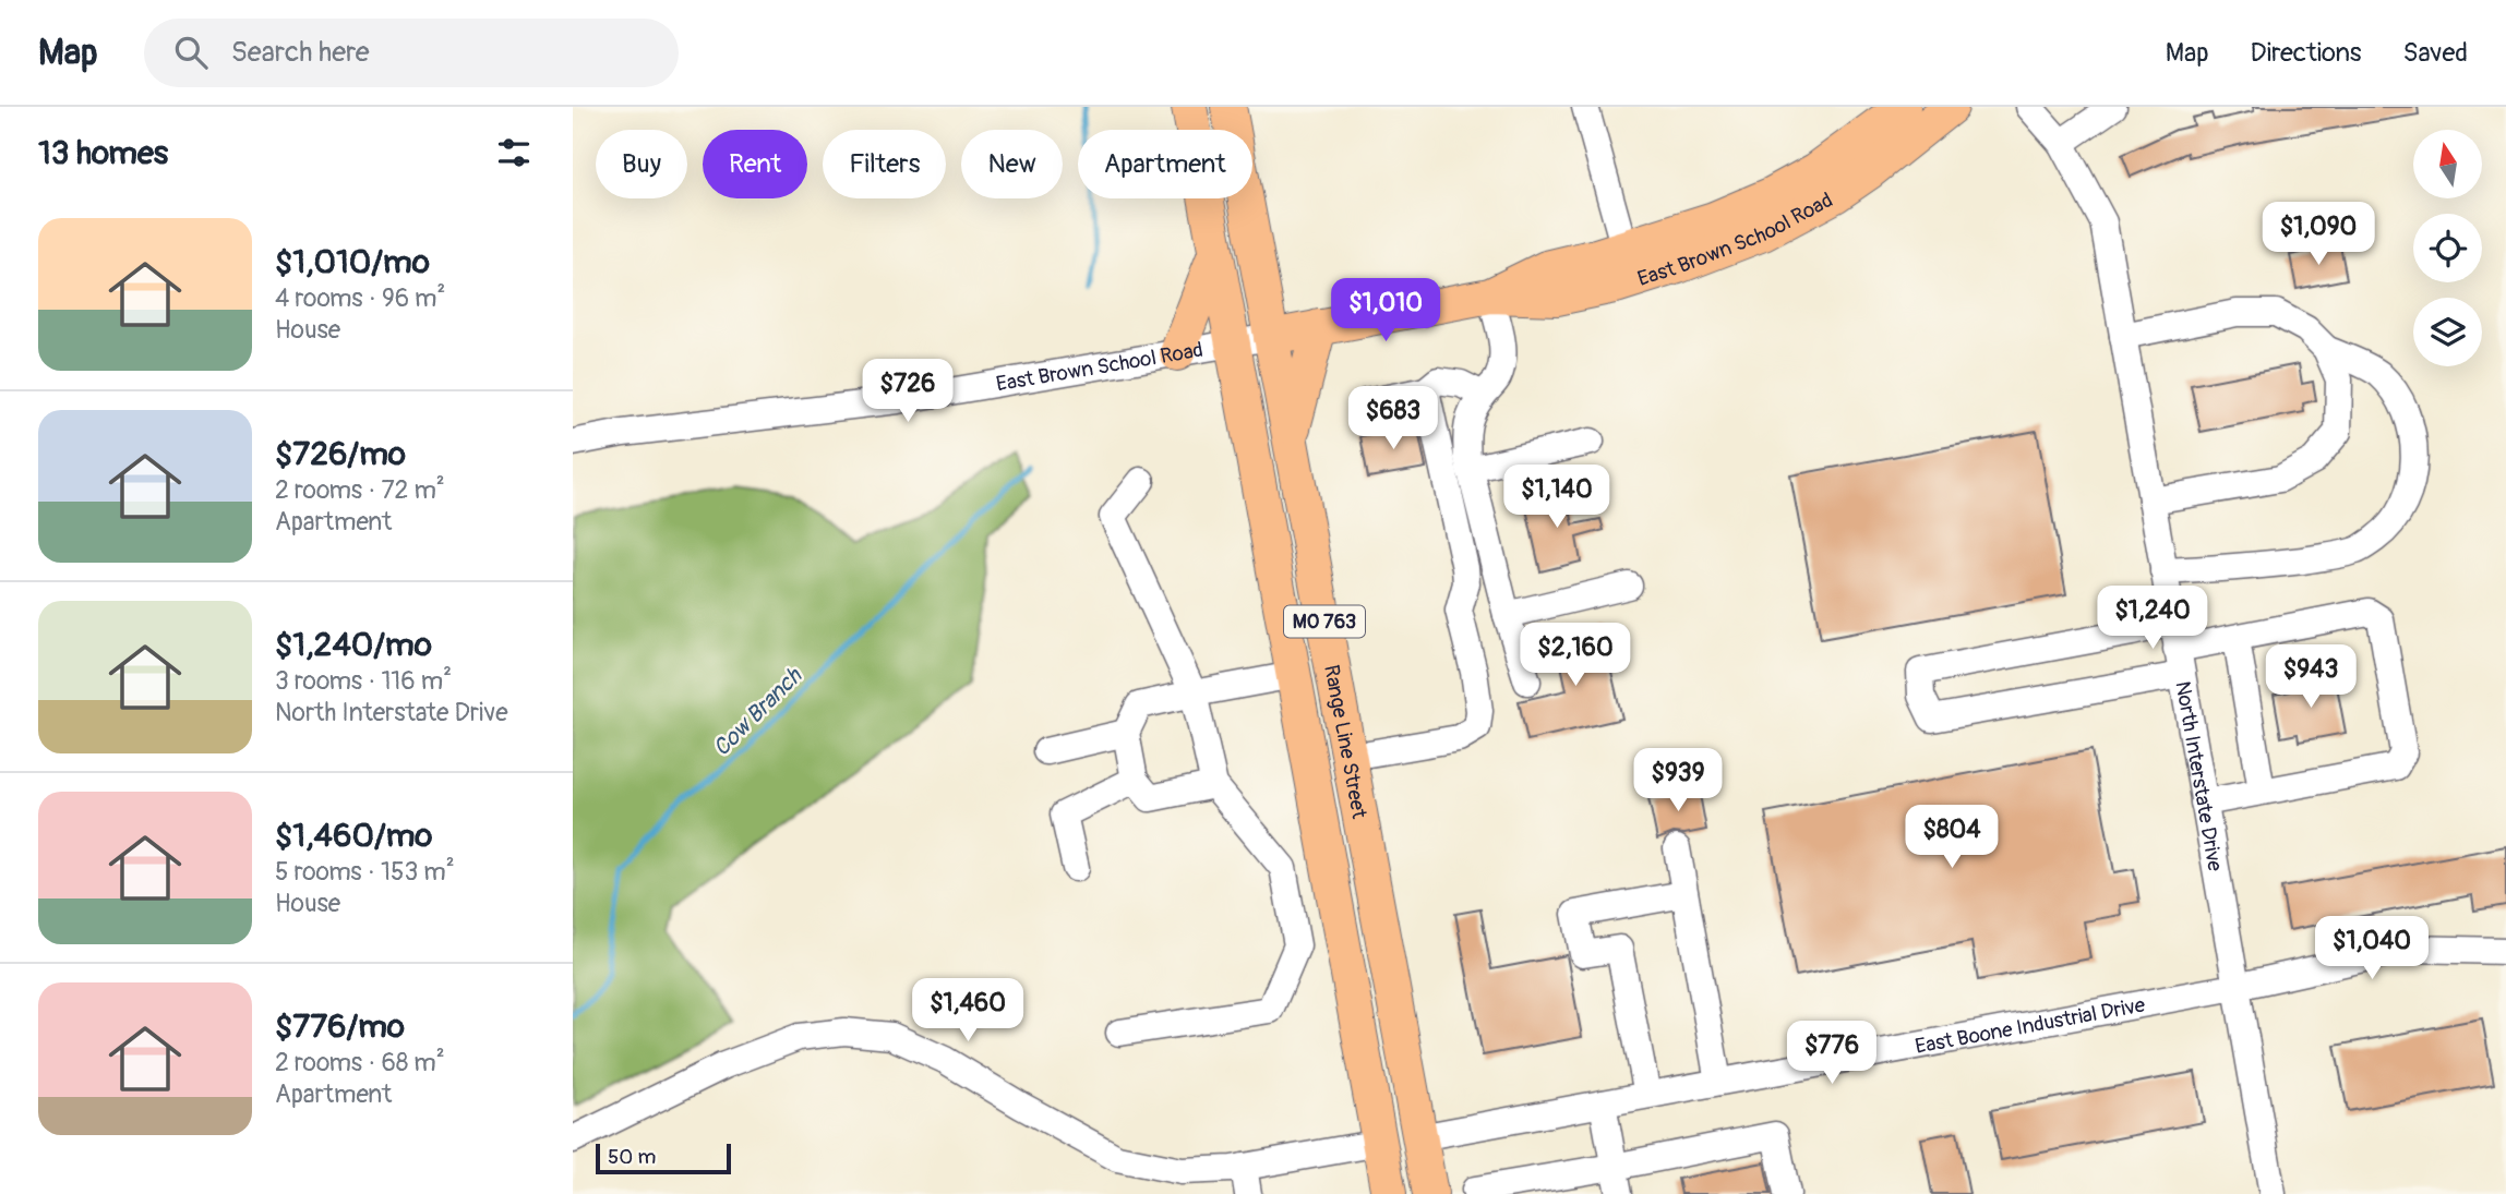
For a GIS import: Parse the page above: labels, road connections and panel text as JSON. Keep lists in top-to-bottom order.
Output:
{
  "streets": {
    "main road": ["East Brown School Road", "MO 763", "Range Line Street"],
    "street": ["North Interstate Drive", "East Boone Industrial Drive"]
  },
  "crossings": [
    ["East Brown School Road", "Range Line Street"],
    ["Range Line Street", "East Boone Industrial Drive"],
    ["North Interstate Drive", "East Boone Industrial Drive"]
  ],
  "water": ["Cow Branch"],
  "scale_bar": "50 m",
  "north": "top",
  "page": {
    "header": "Map",
    "search": "Search here",
    "nav": ["Map", "Directions", "Saved"],
    "heading": "13 homes",
    "chip": [
      "Buy",
      "Rent",
      "Filters",
      "New",
      "Apartment"
    ],
    "list": [
      {
        "name": "$1,010/mo",
        "note": "4 rooms · 96 m² · House"
      },
      {
        "name": "$726/mo",
        "note": "2 rooms · 72 m² · Apartment"
      },
      {
        "name": "$1,240/mo",
        "note": "3 rooms · 116 m² · North Interstate Drive"
      },
      {
        "name": "$1,460/mo",
        "note": "5 rooms · 153 m² · House"
      },
      {
        "name": "$776/mo",
        "note": "2 rooms · 68 m² · Apartment"
      }
    ],
    "price": [
      "$1,090",
      "$1,010",
      "$726",
      "$683",
      "$1,140",
      "$1,240",
      "$2,160",
      "$943",
      "$939",
      "$804",
      "$1,040",
      "$1,460",
      "$776"
    ],
    "scale": "50 m"
  }
}
